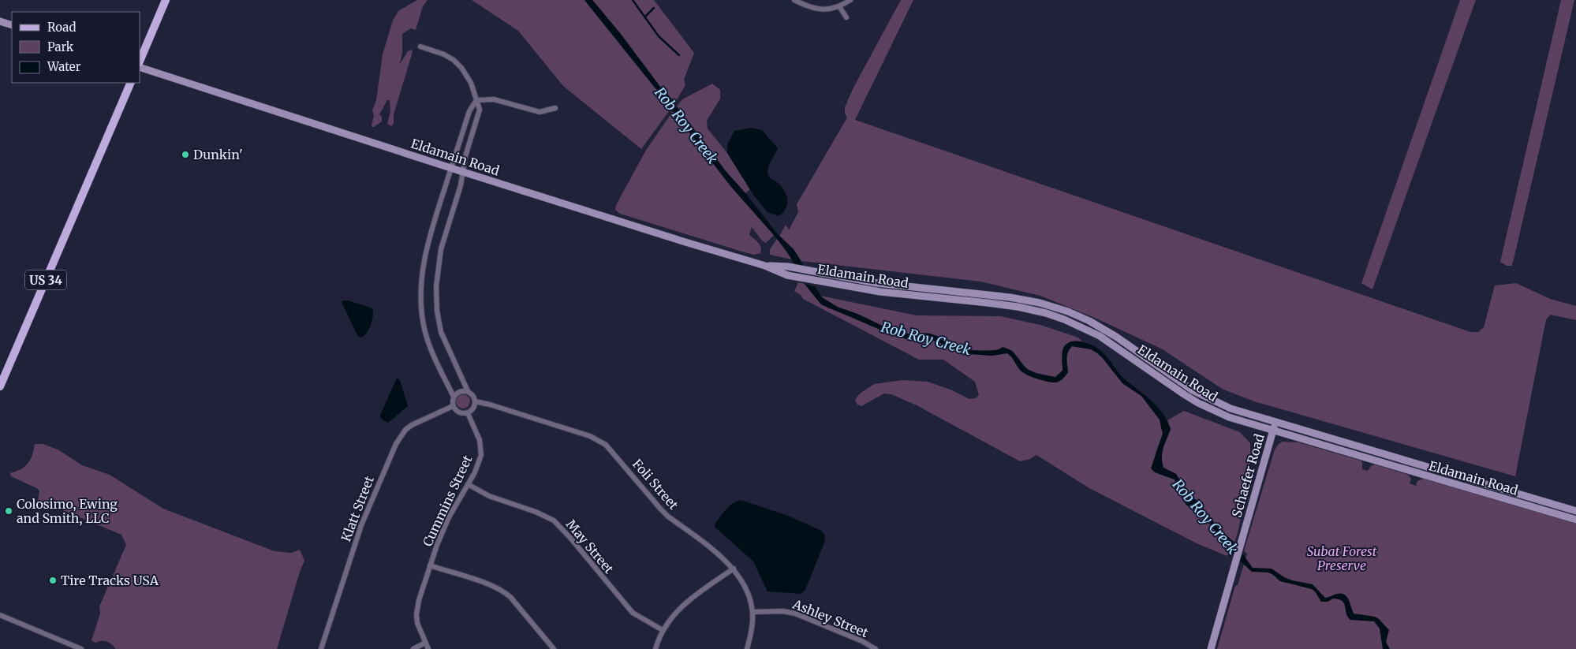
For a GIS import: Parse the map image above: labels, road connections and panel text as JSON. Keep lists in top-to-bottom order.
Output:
{
  "streets": {
    "main road": ["Eldamain Road", "US 34", "Schaefer Road"],
    "street": [
      "Foli Street",
      "Cummins Street",
      "Klatt Street",
      "May Street",
      "Ashley Street"
    ]
  },
  "crossings": [
    ["Eldamain Road", "Schaefer Road"],
    ["Foli Street", "Cummins Street"],
    ["Foli Street", "Klatt Street"],
    ["Foli Street", "Ashley Street"],
    ["Cummins Street", "Klatt Street"],
    ["Cummins Street", "May Street"]
  ],
  "water": ["Rob Roy Creek"],
  "parks": ["Subat Forest Preserve"],
  "places": ["Dunkin'", "Colosimo, Ewing and Smith, LLC", "Tire Tracks USA"],
  "legend": ["Road", "Park", "Water"]
}
